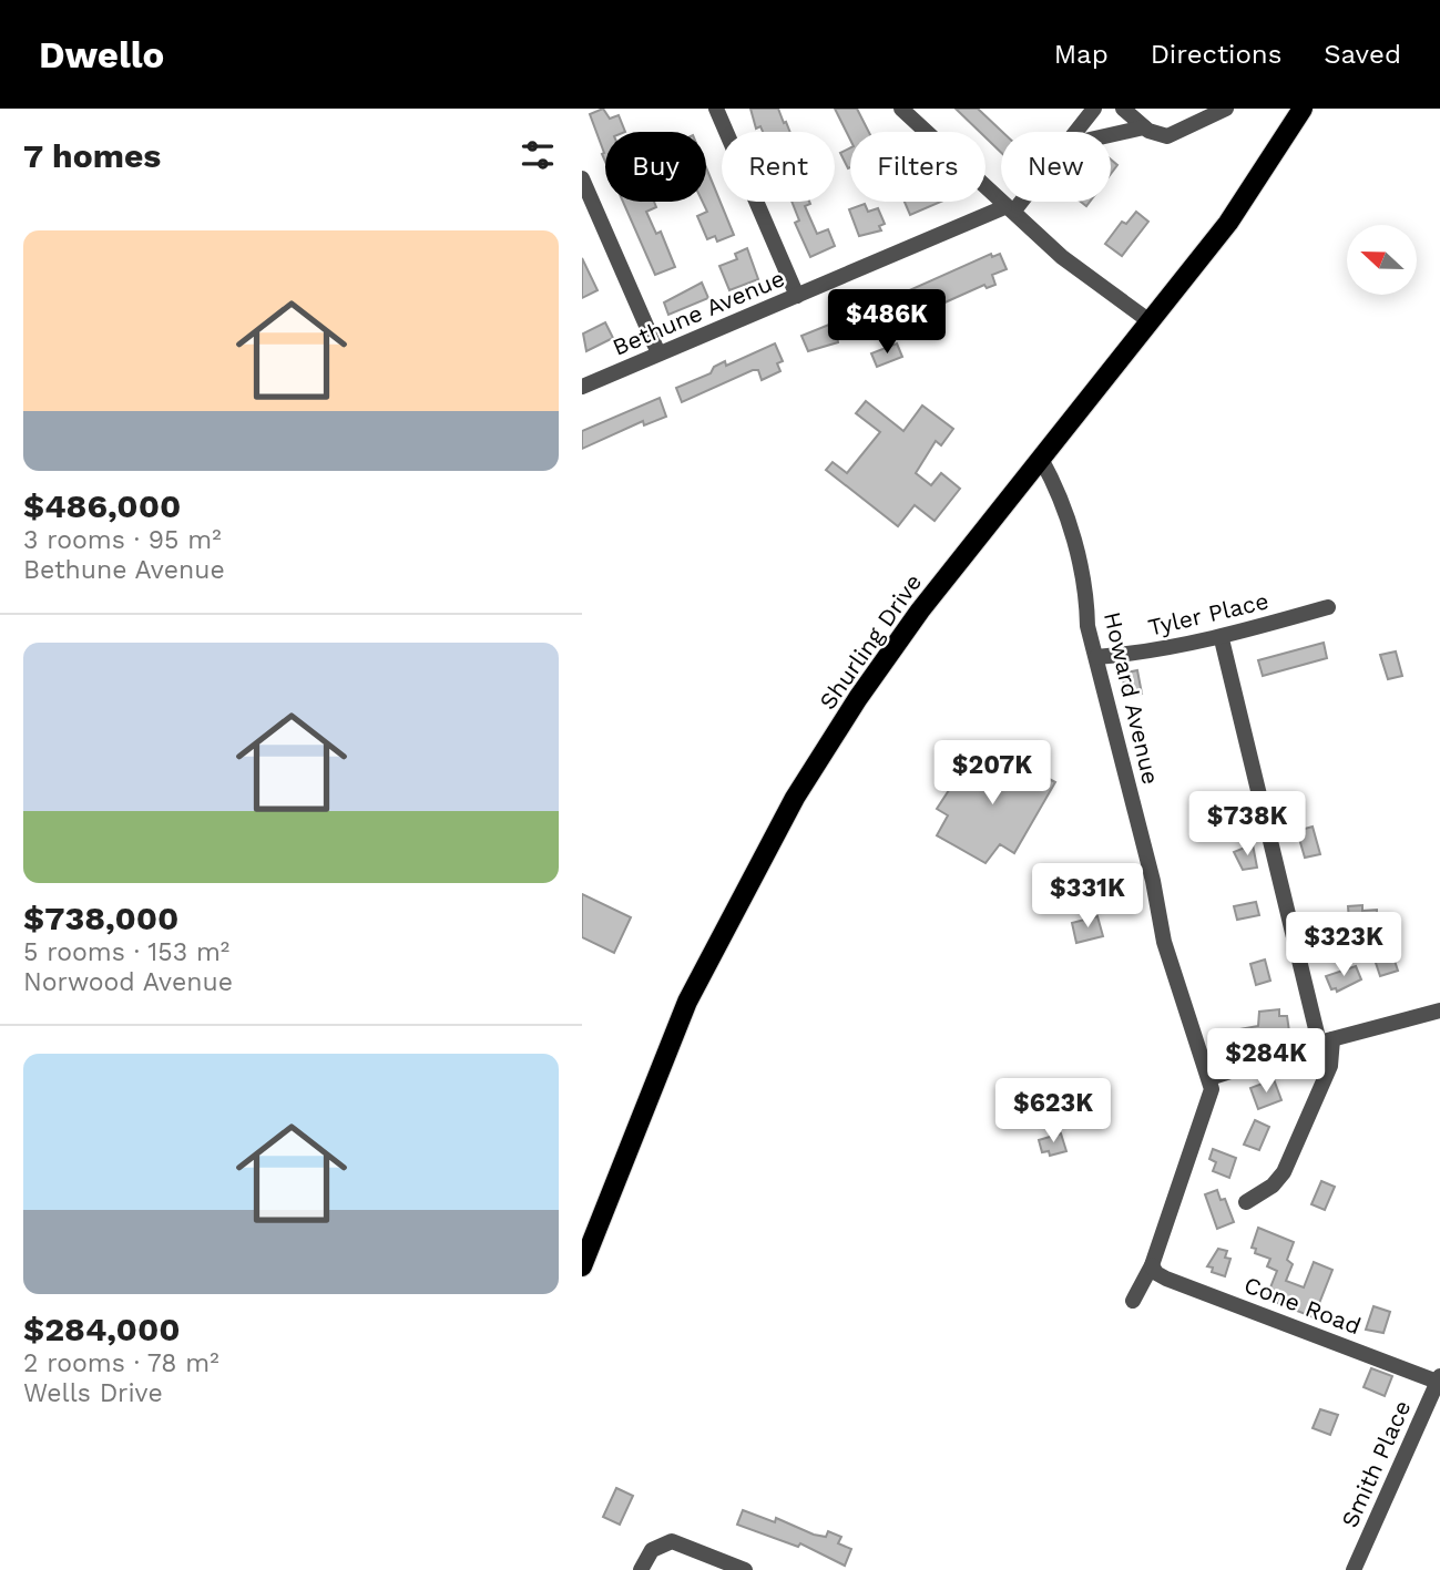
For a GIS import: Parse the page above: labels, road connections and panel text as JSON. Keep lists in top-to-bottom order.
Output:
{
  "streets": {
    "main road": ["Shurling Drive"],
    "street": [
      "Bethune Avenue",
      "Tyler Place",
      "Howard Avenue",
      "Cone Road",
      "Smith Place"
    ]
  },
  "crossings": [
    ["Tyler Place", "Howard Avenue"],
    ["Shurling Drive", "Howard Avenue"],
    ["Cone Road", "Smith Place"]
  ],
  "north": "left",
  "page": {
    "header": "Dwello",
    "nav": ["Map", "Directions", "Saved"],
    "heading": "7 homes",
    "chip": [
      "Buy",
      "Rent",
      "Filters",
      "New"
    ],
    "list": [
      {
        "name": "$486,000",
        "note": "3 rooms · 95 m² · Bethune Avenue"
      },
      {
        "name": "$738,000",
        "note": "5 rooms · 153 m² · Norwood Avenue"
      },
      {
        "name": "$284,000",
        "note": "2 rooms · 78 m² · Wells Drive"
      }
    ],
    "price": [
      "$486K",
      "$207K",
      "$738K",
      "$331K",
      "$323K",
      "$284K",
      "$623K"
    ]
  }
}
